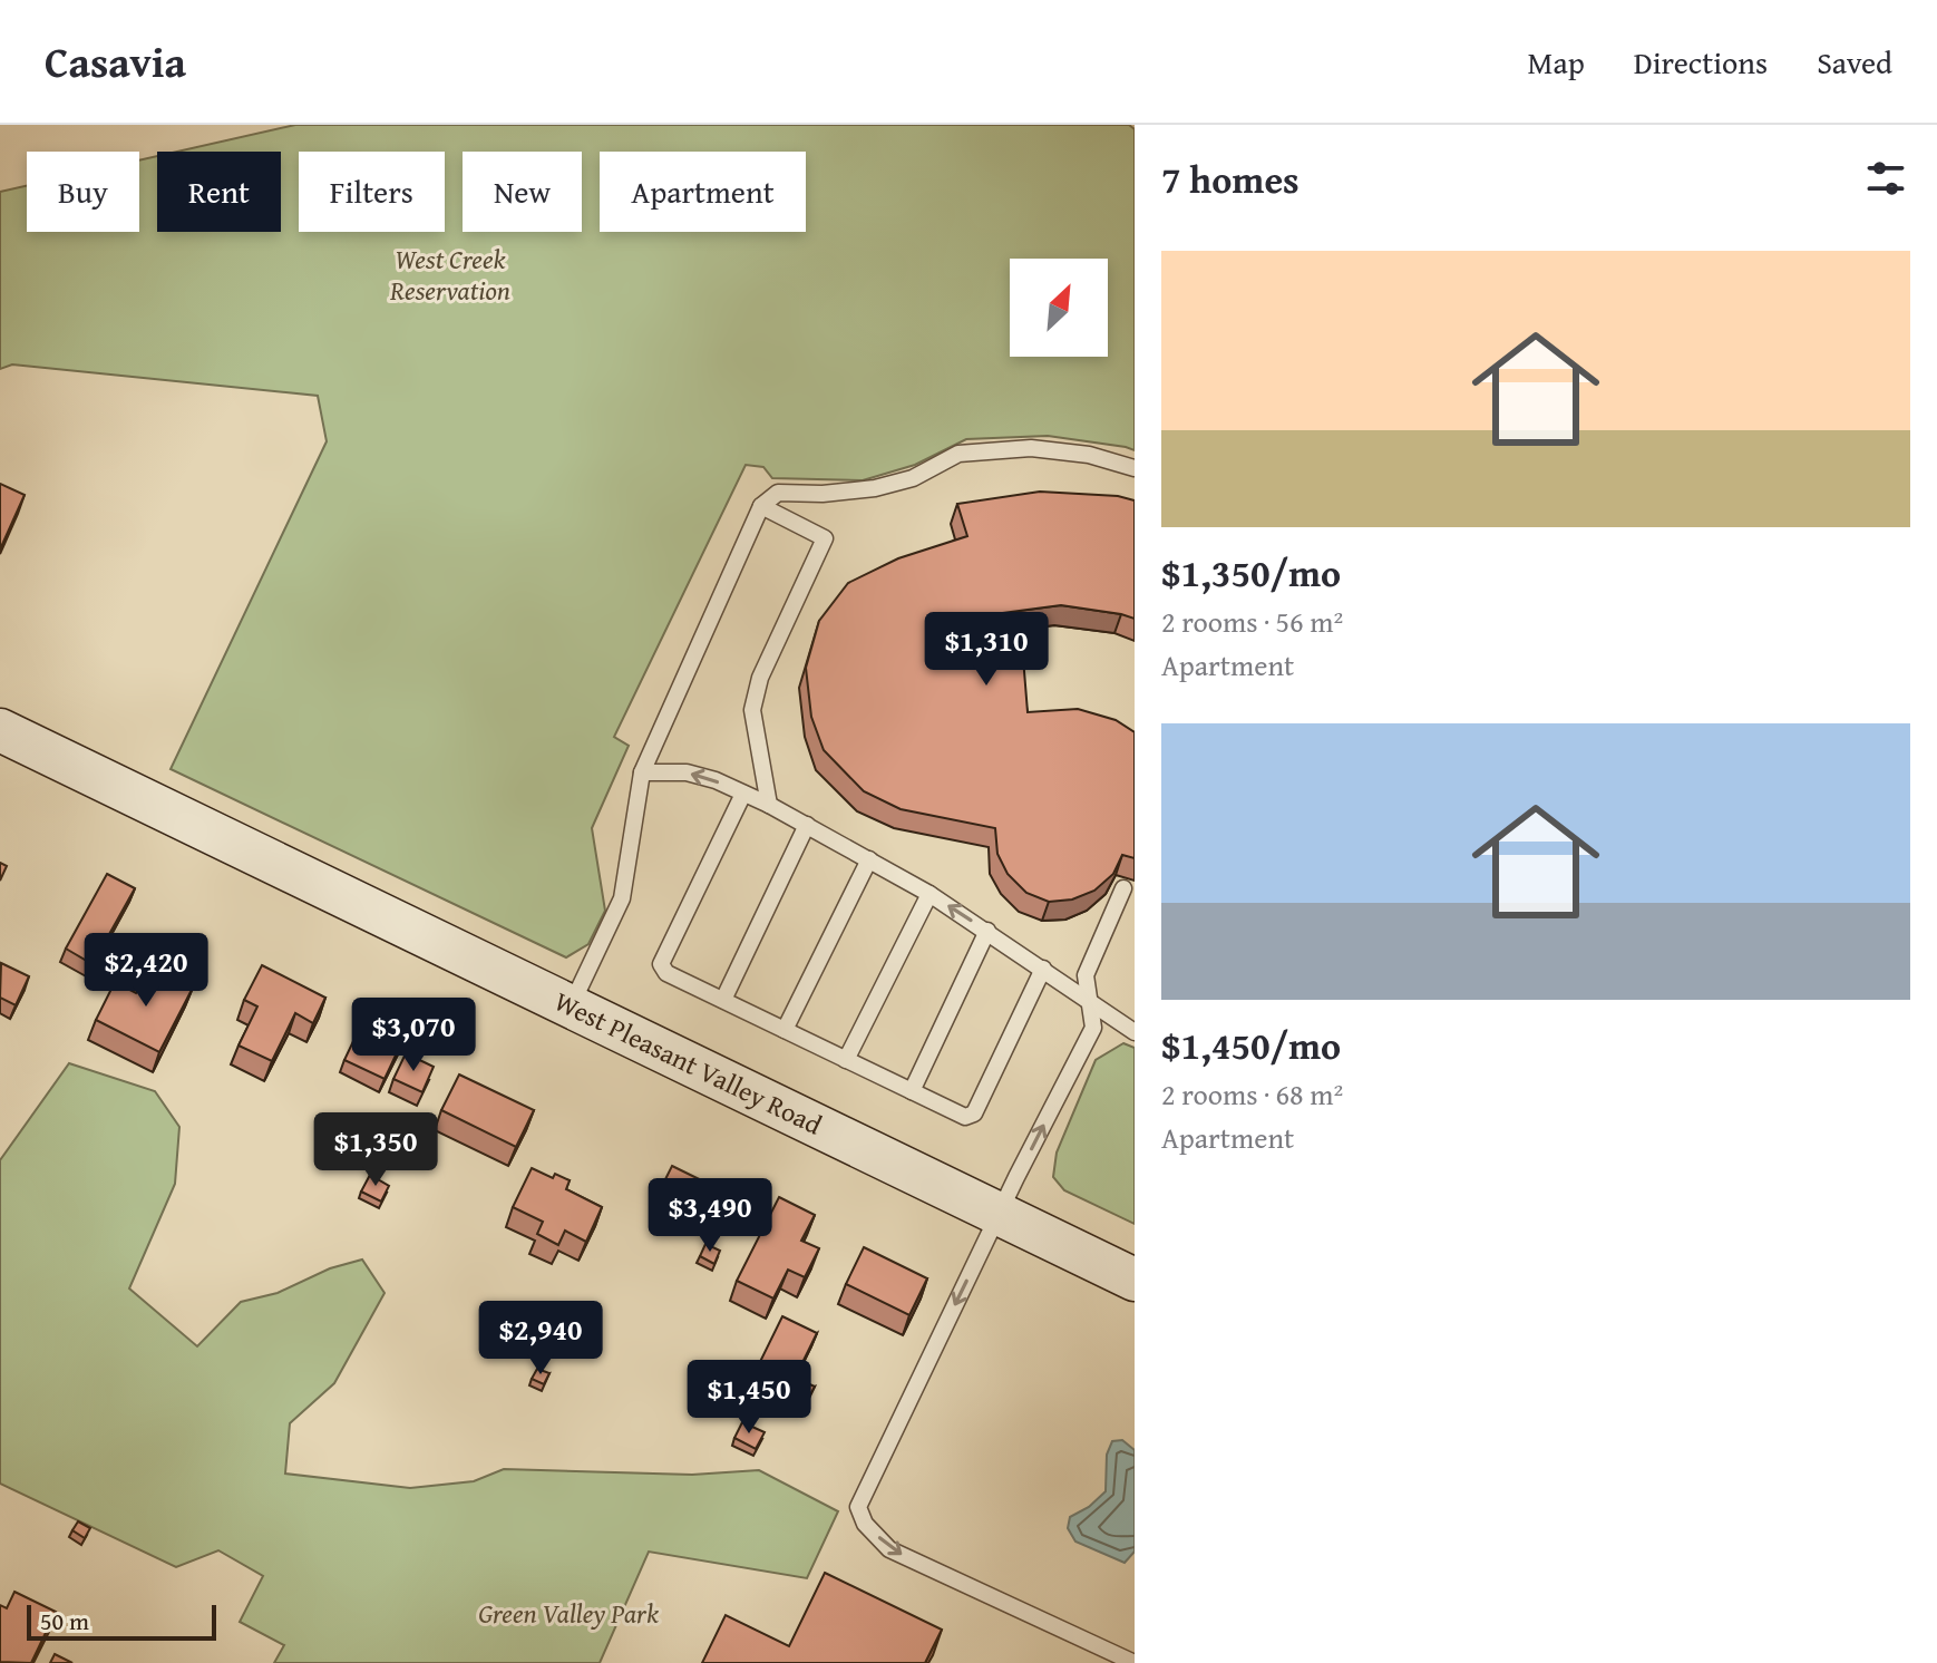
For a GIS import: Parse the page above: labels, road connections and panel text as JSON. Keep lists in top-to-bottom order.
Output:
{
  "streets": {
    "main road": ["West Pleasant Valley Road"]
  },
  "parks": ["West Creek Reservation", "Green Valley Park"],
  "scale_bar": "50 m",
  "north": "top right",
  "page": {
    "header": "Casavia",
    "nav": ["Map", "Directions", "Saved"],
    "heading": "7 homes",
    "chip": [
      "Buy",
      "Rent",
      "Filters",
      "New",
      "Apartment"
    ],
    "list": [
      {
        "name": "$1,350/mo",
        "note": "2 rooms · 56 m² · Apartment"
      },
      {
        "name": "$1,450/mo",
        "note": "2 rooms · 68 m² · Apartment"
      }
    ],
    "price": [
      "$1,310",
      "$2,420",
      "$3,070",
      "$1,350",
      "$3,490",
      "$2,940",
      "$1,450"
    ],
    "scale": "50 m"
  }
}
